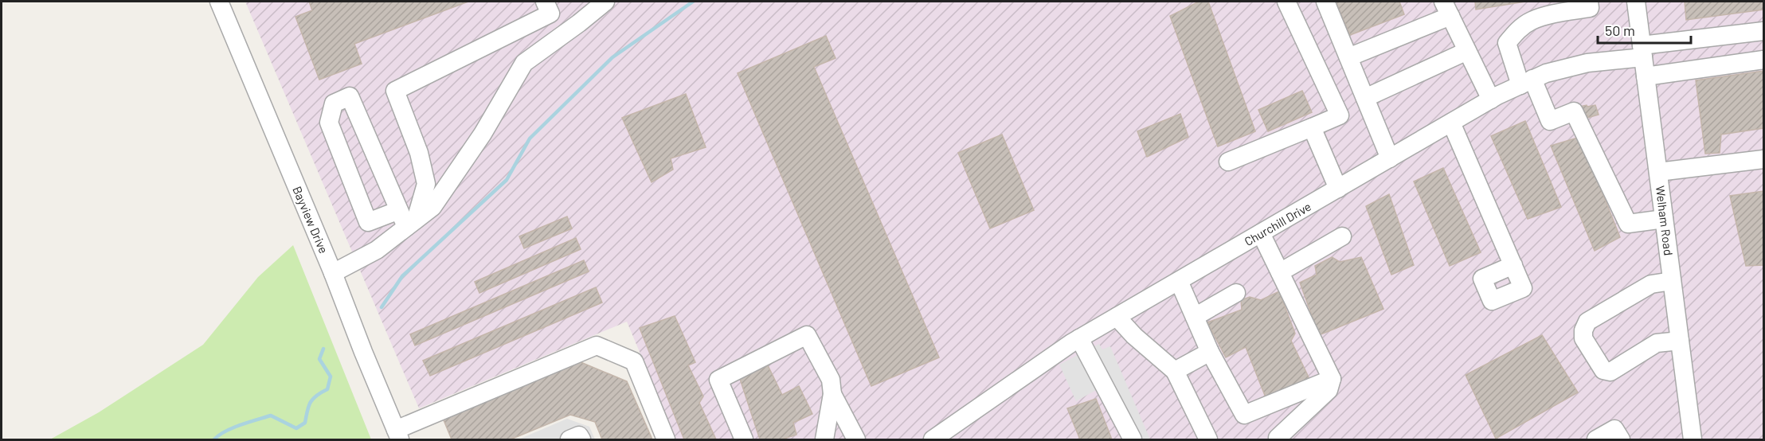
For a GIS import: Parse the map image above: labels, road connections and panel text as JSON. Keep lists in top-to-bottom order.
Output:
{
  "streets": {
    "street": ["Bayview Drive", "Welham Road", "Churchill Drive"]
  },
  "crossings": [
    ["Welham Road", "Churchill Drive"]
  ],
  "scale_bar": "50 m"
}
